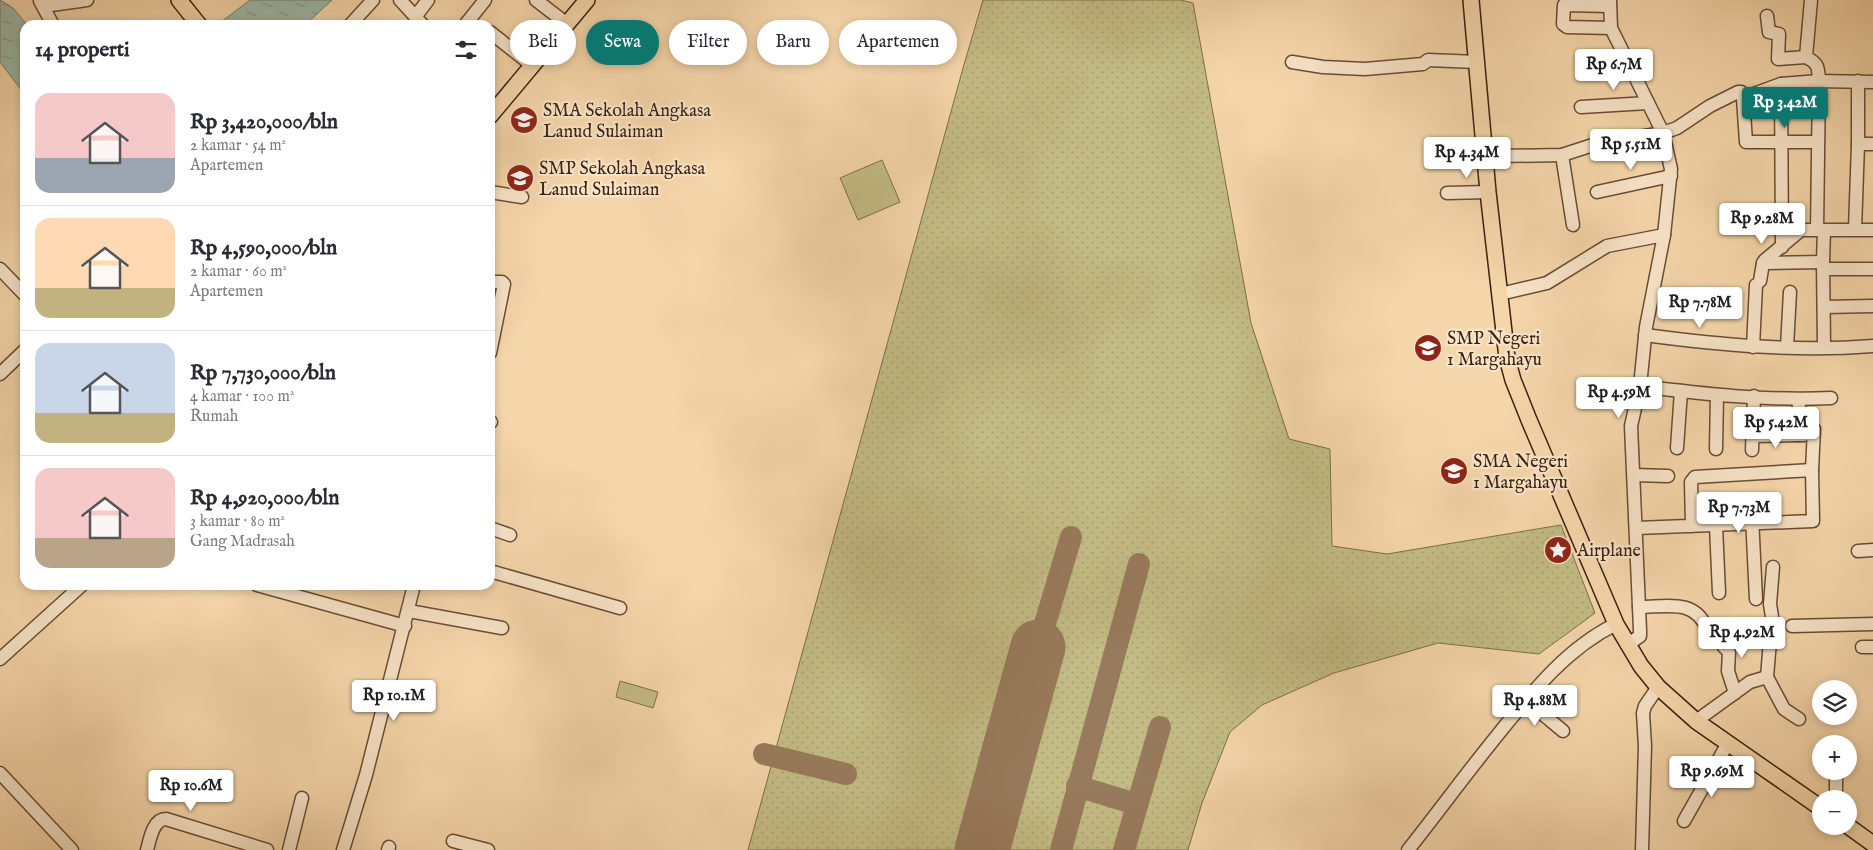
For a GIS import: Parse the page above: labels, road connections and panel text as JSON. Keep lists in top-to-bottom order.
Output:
{
  "places": {
    "school or university": [
      "SMA Sekolah Angkasa Lanud Sulaiman",
      "SMP Sekolah Angkasa Lanud Sulaiman",
      "SMP Negeri 1 Margahayu",
      "SMA Negeri 1 Margahayu"
    ],
    "place": ["Airplane"]
  },
  "page": {
    "chip": [
      "Beli",
      "Sewa",
      "Filter",
      "Baru",
      "Apartemen"
    ],
    "heading": "14 properti",
    "price": [
      "Rp 6.7M",
      "Rp 3.42M",
      "Rp 5.51M",
      "Rp 4.34M",
      "Rp 9.28M",
      "Rp 7.78M",
      "Rp 4.59M",
      "Rp 5.42M",
      "Rp 7.73M",
      "Rp 4.92M",
      "Rp 10.1M",
      "Rp 4.88M",
      "Rp 9.69M",
      "Rp 10.6M"
    ],
    "list": [
      {
        "name": "Rp 3,420,000/bln",
        "note": "2 kamar · 54 m² · Apartemen"
      },
      {
        "name": "Rp 4,590,000/bln",
        "note": "2 kamar · 60 m² · Apartemen"
      },
      {
        "name": "Rp 7,730,000/bln",
        "note": "4 kamar · 100 m² · Rumah"
      },
      {
        "name": "Rp 4,920,000/bln",
        "note": "3 kamar · 80 m² · Gang Madrasah"
      }
    ],
    "map_buttons": ["+", "−"]
  }
}
